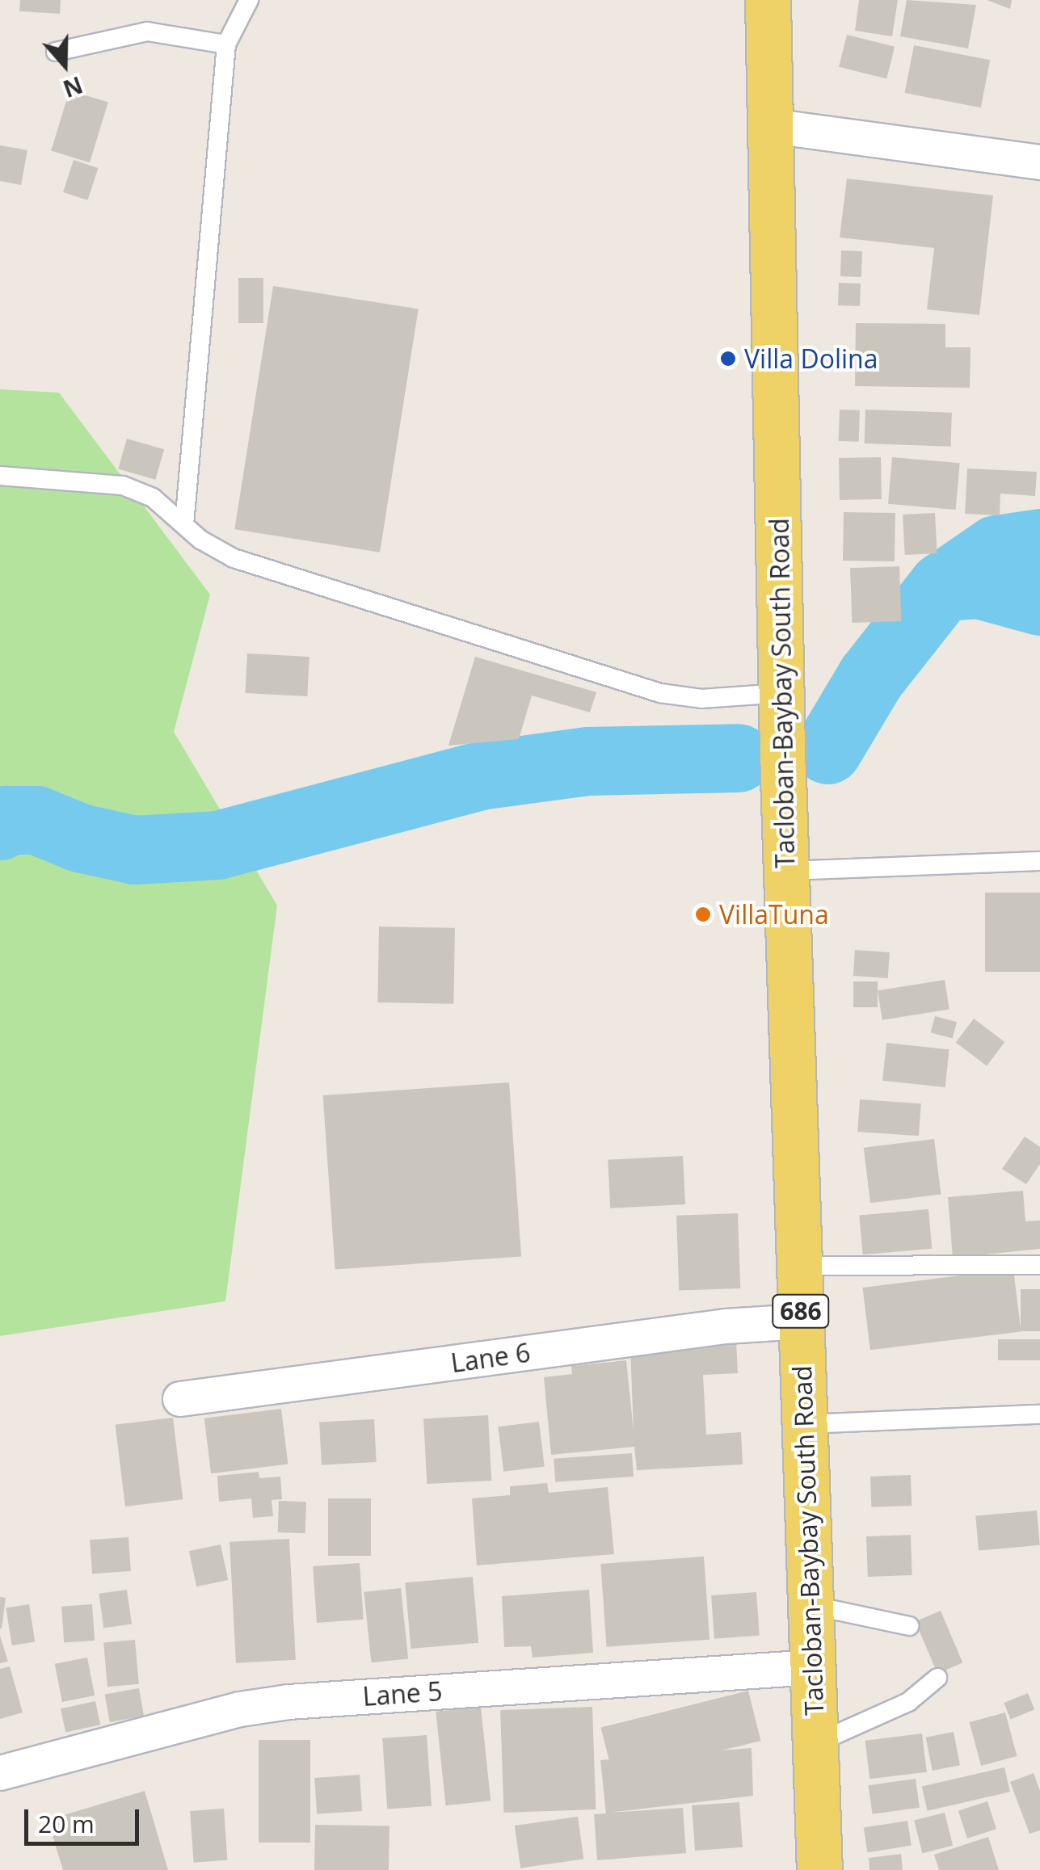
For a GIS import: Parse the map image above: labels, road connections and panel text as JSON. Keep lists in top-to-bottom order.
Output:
{
  "streets": {
    "main road": ["Tacloban-Baybay South Road", "686"],
    "street": ["Lane 6", "Lane 5"]
  },
  "crossings": [
    ["Tacloban-Baybay South Road", "Lane 6"],
    ["Tacloban-Baybay South Road", "Lane 5"]
  ],
  "places": ["Villa Dolina", "VillaTuna"],
  "scale_bar": "20 m",
  "north": "bottom"
}
